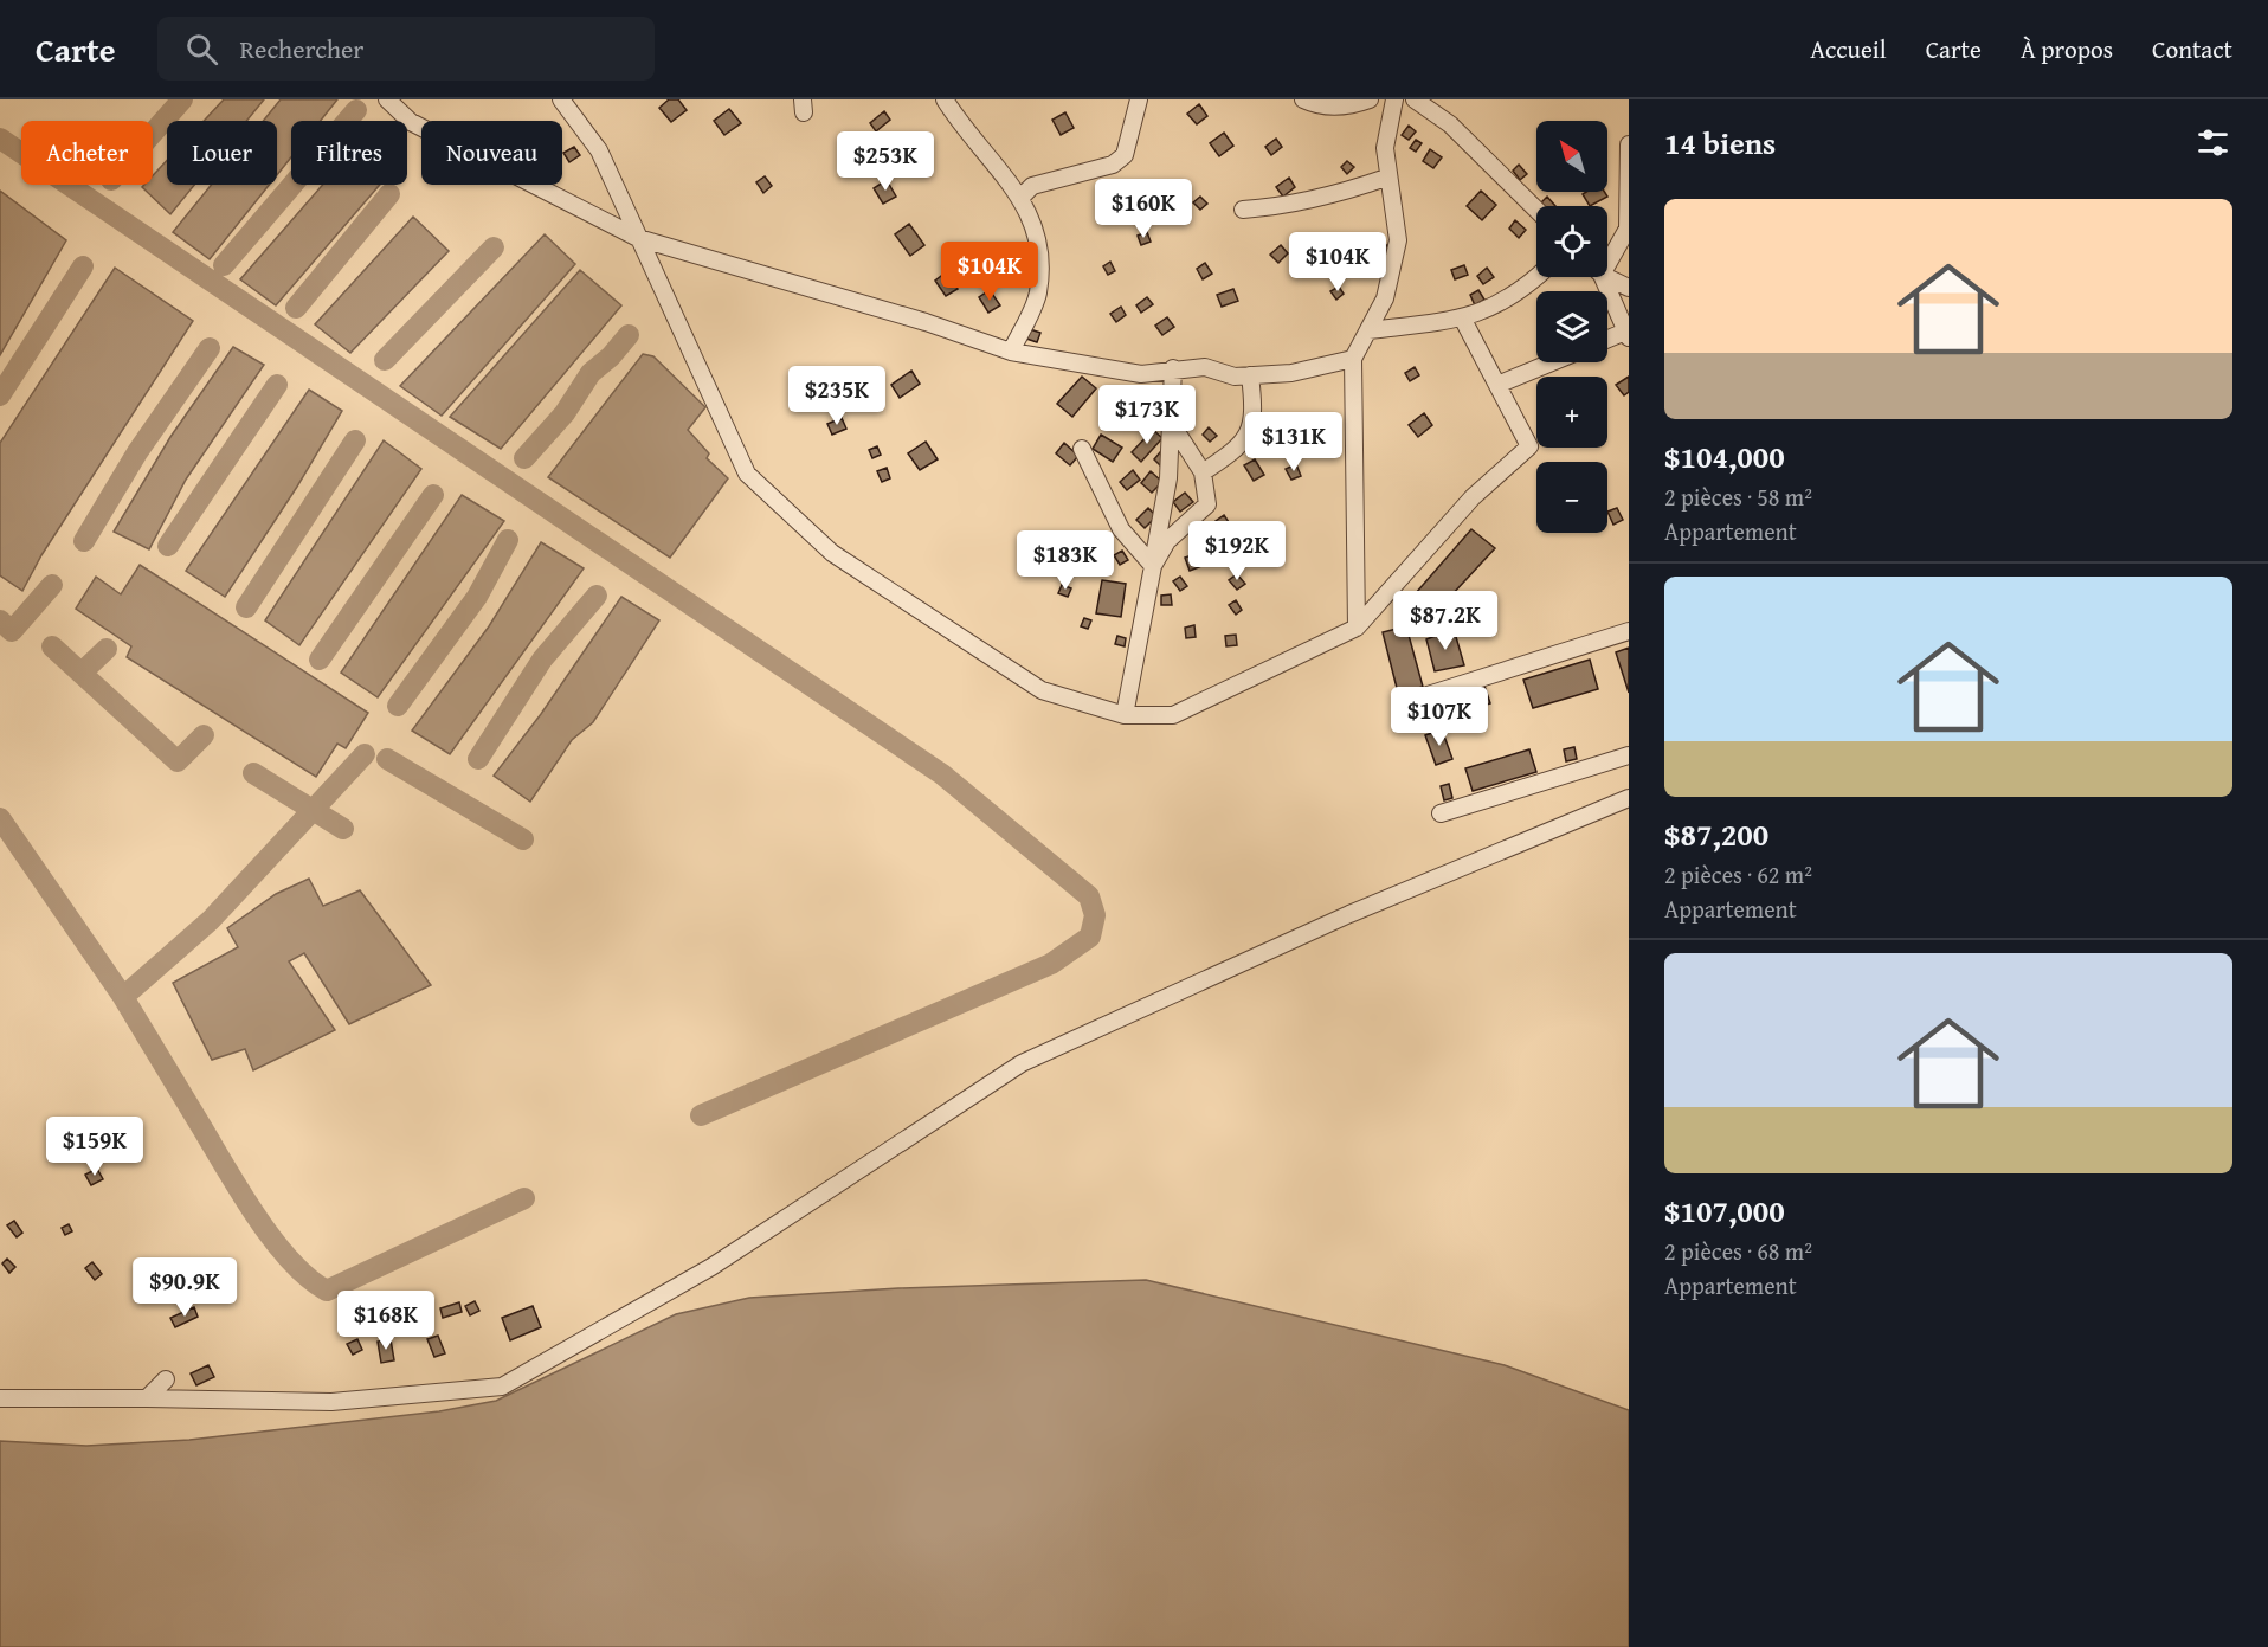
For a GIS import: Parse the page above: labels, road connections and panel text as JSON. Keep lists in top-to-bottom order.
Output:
{
  "north": "top left",
  "page": {
    "header": "Carte",
    "search": "Rechercher",
    "nav": [
      "Accueil",
      "Carte",
      "À propos",
      "Contact"
    ],
    "heading": "14 biens",
    "map_buttons": ["+", "−"],
    "chip": [
      "Acheter",
      "Louer",
      "Filtres",
      "Nouveau"
    ],
    "price": [
      "$253K",
      "$160K",
      "$104K",
      "$104K",
      "$235K",
      "$173K",
      "$131K",
      "$192K",
      "$183K",
      "$87.2K",
      "$107K",
      "$159K",
      "$90.9K",
      "$168K"
    ],
    "list": [
      {
        "name": "$104,000",
        "note": "2 pièces · 58 m² · Appartement"
      },
      {
        "name": "$87,200",
        "note": "2 pièces · 62 m² · Appartement"
      },
      {
        "name": "$107,000",
        "note": "2 pièces · 68 m² · Appartement"
      }
    ]
  }
}
